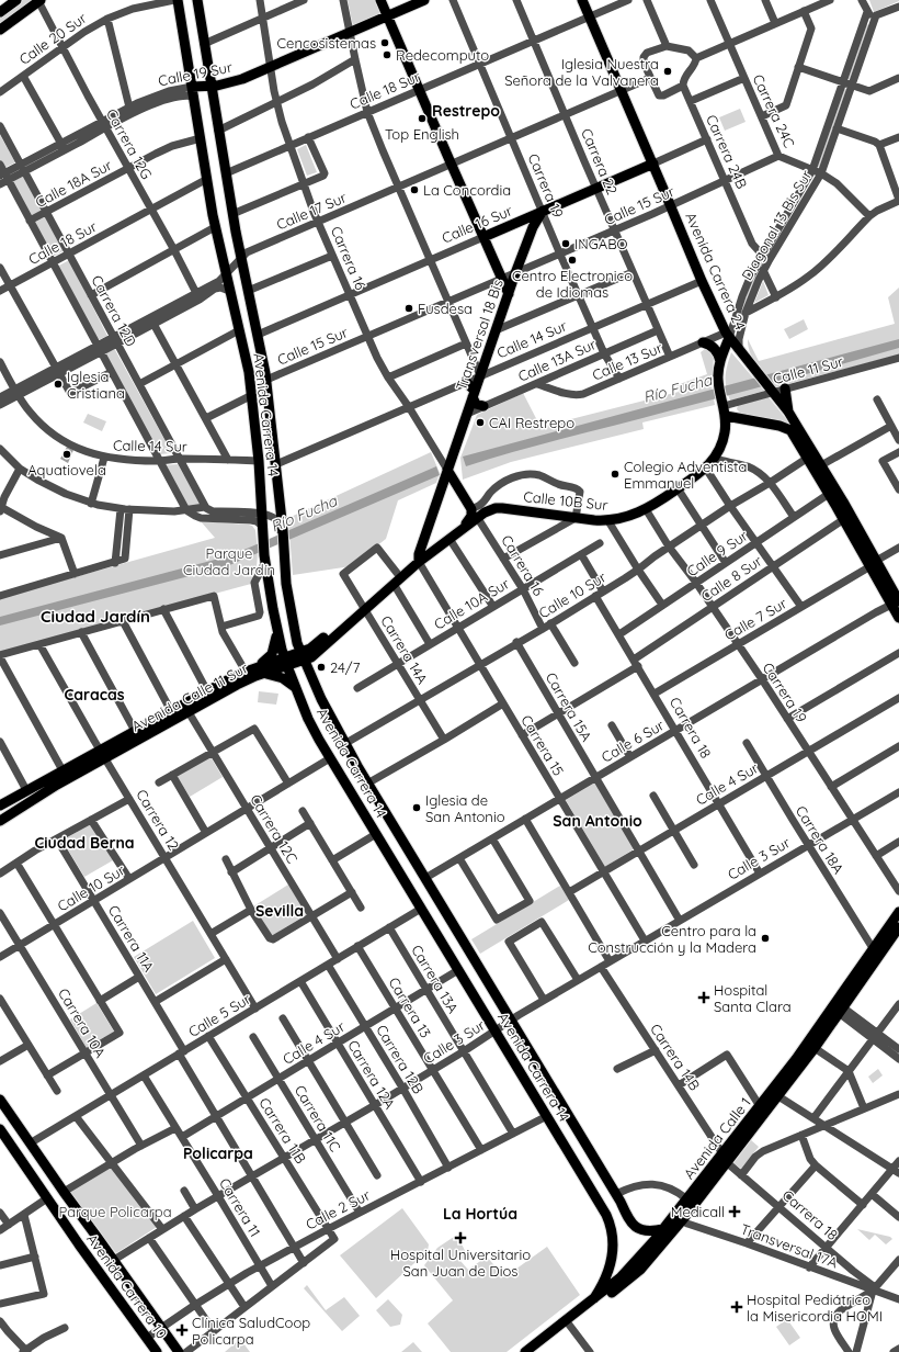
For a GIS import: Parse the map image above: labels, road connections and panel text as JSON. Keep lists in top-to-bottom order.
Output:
{
  "streets": {
    "main road": [
      "Calle 19 Sur",
      "Calle 16 Sur",
      "Carrera 16",
      "Avenida Carrera 24",
      "Transversal 18 Bis",
      "Avenida Carrera 14",
      "Calle 10B Sur",
      "Avenida Calle 11 Sur",
      "Avenida Calle 1",
      "Avenida Carrera 10"
    ],
    "street": [
      "Calle 20 Sur",
      "Calle 18 Sur",
      "Carrera 24C",
      "Carrera 12G",
      "Carrera 24B",
      "Carrera 22",
      "Calle 18A Sur",
      "Carrera 19",
      "Calle 15 Sur",
      "Calle 17 Sur",
      "Diagonal 13 Bis Sur",
      "Carrera 12D",
      "Calle 14 Sur",
      "Calle 13A Sur",
      "Calle 13 Sur",
      "Calle 11 Sur",
      "Calle 9 Sur",
      "Calle 8 Sur",
      "Calle 10 Sur",
      "Calle 10A Sur",
      "Calle 7 Sur",
      "Carrera 14A",
      "Carrera 15A",
      "Carrera 18",
      "Calle 6 Sur",
      "Carrera 15",
      "Calle 4 Sur",
      "Carrera 12",
      "Carrera 12C",
      "Carrera 18A",
      "Calle 3 Sur",
      "Carrera 11A",
      "Carrera 13A",
      "Carrera 13",
      "Calle 5 Sur",
      "Carrera 10A",
      "Carrera 14B",
      "Carrera 12B",
      "Carrera 12A",
      "Carrera 11C",
      "Carrera 11B",
      "Carrera 11",
      "Calle 2 Sur",
      "Transversal 17A"
    ]
  },
  "crossings": [
    ["Calle 20 Sur", "Carrera 12G"],
    ["Calle 20 Sur", "Avenida Carrera 14"],
    ["Calle 19 Sur", "Carrera 12G"],
    ["Calle 19 Sur", "Carrera 16"],
    ["Calle 19 Sur", "Carrera 12D"],
    ["Calle 19 Sur", "Avenida Carrera 14"],
    ["Calle 18 Sur", "Carrera 12G"],
    ["Calle 18 Sur", "Carrera 22"],
    ["Calle 18 Sur", "Carrera 19"],
    ["Calle 18 Sur", "Carrera 16"],
    ["Calle 18 Sur", "Avenida Carrera 24"],
    ["Calle 18 Sur", "Carrera 12D"],
    ["Calle 18 Sur", "Avenida Carrera 14"],
    ["Carrera 24C", "Calle 15 Sur"],
    ["Carrera 24C", "Diagonal 13 Bis Sur"],
    ["Carrera 12G", "Calle 18A Sur"],
    ["Carrera 12G", "Calle 17 Sur"],
    ["Carrera 24B", "Calle 15 Sur"],
    ["Carrera 24B", "Calle 16 Sur"],
    ["Carrera 24B", "Diagonal 13 Bis Sur"],
    ["Carrera 22", "Calle 15 Sur"],
    ["Carrera 22", "Calle 17 Sur"],
    ["Carrera 22", "Calle 16 Sur"],
    ["Carrera 22", "Calle 14 Sur"],
    ["Carrera 22", "Calle 13A Sur"],
    ["Carrera 22", "Calle 13 Sur"],
    ["Calle 18A Sur", "Carrera 12D"],
    ["Calle 18A Sur", "Avenida Carrera 14"],
    ["Carrera 19", "Calle 15 Sur"],
    ["Carrera 19", "Calle 17 Sur"],
    ["Carrera 19", "Calle 16 Sur"],
    ["Carrera 19", "Transversal 18 Bis"],
    ["Carrera 19", "Calle 14 Sur"],
    ["Carrera 19", "Calle 13A Sur"],
    ["Carrera 19", "Calle 13 Sur"],
    ["Carrera 19", "Calle 10B Sur"],
    ["Carrera 19", "Calle 9 Sur"],
    ["Carrera 19", "Calle 8 Sur"],
    ["Carrera 19", "Calle 10 Sur"],
    ["Carrera 19", "Calle 7 Sur"],
    ["Carrera 19", "Calle 6 Sur"],
    ["Carrera 19", "Calle 4 Sur"],
    ["Carrera 19", "Calle 3 Sur"],
    ["Calle 15 Sur", "Carrera 16"],
    ["Calle 15 Sur", "Avenida Carrera 24"],
    ["Calle 15 Sur", "Transversal 18 Bis"],
    ["Calle 15 Sur", "Avenida Carrera 14"],
    ["Calle 17 Sur", "Carrera 16"],
    ["Calle 17 Sur", "Avenida Carrera 24"],
    ["Calle 17 Sur", "Carrera 12D"],
    ["Calle 17 Sur", "Calle 14 Sur"],
    ["Calle 17 Sur", "Avenida Carrera 14"],
    ["Calle 16 Sur", "Carrera 16"],
    ["Calle 16 Sur", "Avenida Carrera 24"],
    ["Calle 16 Sur", "Transversal 18 Bis"],
    ["Calle 16 Sur", "Avenida Carrera 14"],
    ["Diagonal 13 Bis Sur", "Avenida Carrera 24"],
    ["Diagonal 13 Bis Sur", "Calle 13 Sur"],
    ["Diagonal 13 Bis Sur", "Calle 10B Sur"],
    ["Carrera 16", "Transversal 18 Bis"],
    ["Carrera 16", "Calle 14 Sur"],
    ["Carrera 16", "Calle 10B Sur"],
    ["Carrera 16", "Calle 10 Sur"],
    ["Carrera 16", "Calle 10A Sur"],
    ["Avenida Carrera 24", "Calle 14 Sur"],
    ["Avenida Carrera 24", "Calle 13 Sur"],
    ["Avenida Carrera 24", "Calle 11 Sur"],
    ["Avenida Carrera 24", "Calle 10B Sur"],
    ["Avenida Carrera 24", "Calle 9 Sur"],
    ["Avenida Carrera 24", "Calle 8 Sur"],
    ["Avenida Carrera 24", "Calle 10 Sur"],
    ["Avenida Carrera 24", "Calle 7 Sur"],
    ["Avenida Carrera 24", "Calle 6 Sur"],
    ["Carrera 12D", "Calle 14 Sur"],
    ["Transversal 18 Bis", "Calle 14 Sur"],
    ["Transversal 18 Bis", "Calle 13A Sur"],
    ["Calle 14 Sur", "Avenida Carrera 14"],
    ["Calle 13A Sur", "Calle 13 Sur"],
    ["Calle 13 Sur", "Calle 10B Sur"],
    ["Calle 11 Sur", "Calle 10B Sur"],
    ["Avenida Carrera 14", "Calle 10 Sur"],
    ["Avenida Carrera 14", "Avenida Calle 11 Sur"],
    ["Avenida Carrera 14", "Calle 6 Sur"],
    ["Avenida Carrera 14", "Calle 4 Sur"],
    ["Avenida Carrera 14", "Calle 3 Sur"],
    ["Avenida Carrera 14", "Calle 5 Sur"],
    ["Avenida Carrera 14", "Avenida Calle 1"],
    ["Avenida Carrera 14", "Calle 2 Sur"],
    ["Calle 10B Sur", "Avenida Calle 11 Sur"],
    ["Calle 10B Sur", "Carrera 15"],
    ["Calle 9 Sur", "Carrera 18"],
    ["Calle 8 Sur", "Carrera 15A"],
    ["Calle 8 Sur", "Carrera 18"],
    ["Calle 8 Sur", "Carrera 15"],
    ["Calle 10 Sur", "Carrera 14A"],
    ["Calle 10 Sur", "Carrera 15A"],
    ["Calle 10 Sur", "Carrera 18"],
    ["Calle 10 Sur", "Carrera 15"],
    ["Calle 10 Sur", "Carrera 12"],
    ["Calle 10 Sur", "Carrera 12C"],
    ["Calle 10 Sur", "Carrera 11A"],
    ["Calle 10 Sur", "Carrera 10A"],
    ["Calle 10A Sur", "Carrera 14A"],
    ["Calle 10A Sur", "Carrera 15"],
    ["Calle 7 Sur", "Carrera 18"],
    ["Carrera 14A", "Avenida Calle 11 Sur"],
    ["Avenida Calle 11 Sur", "Carrera 15"],
    ["Avenida Calle 11 Sur", "Carrera 12"],
    ["Avenida Calle 11 Sur", "Carrera 12C"],
    ["Carrera 15A", "Calle 6 Sur"],
    ["Carrera 15A", "Calle 4 Sur"],
    ["Carrera 15A", "Calle 3 Sur"],
    ["Carrera 18", "Calle 6 Sur"],
    ["Carrera 18", "Calle 4 Sur"],
    ["Carrera 18", "Calle 3 Sur"],
    ["Carrera 18", "Carrera 14B"],
    ["Carrera 18", "Avenida Calle 1"],
    ["Carrera 18", "Transversal 17A"],
    ["Calle 6 Sur", "Carrera 15"],
    ["Carrera 15", "Calle 4 Sur"],
    ["Carrera 15", "Calle 3 Sur"],
    ["Calle 4 Sur", "Carrera 18A"],
    ["Calle 4 Sur", "Carrera 11A"],
    ["Calle 4 Sur", "Carrera 13A"],
    ["Calle 4 Sur", "Carrera 13"],
    ["Calle 4 Sur", "Carrera 12B"],
    ["Calle 4 Sur", "Carrera 12A"],
    ["Calle 4 Sur", "Carrera 11C"],
    ["Calle 4 Sur", "Carrera 11B"],
    ["Calle 4 Sur", "Carrera 11"],
    ["Carrera 12", "Calle 5 Sur"],
    ["Carrera 12C", "Calle 5 Sur"],
    ["Carrera 18A", "Calle 3 Sur"],
    ["Carrera 18A", "Avenida Calle 1"],
    ["Calle 3 Sur", "Carrera 11A"],
    ["Calle 3 Sur", "Carrera 13A"],
    ["Calle 3 Sur", "Carrera 13"],
    ["Calle 3 Sur", "Carrera 14B"],
    ["Calle 3 Sur", "Carrera 12B"],
    ["Calle 3 Sur", "Carrera 12A"],
    ["Calle 3 Sur", "Carrera 11C"],
    ["Calle 3 Sur", "Carrera 11B"],
    ["Calle 3 Sur", "Carrera 11"],
    ["Calle 3 Sur", "Avenida Carrera 10"],
    ["Carrera 11A", "Calle 5 Sur"],
    ["Carrera 11A", "Carrera 11B"],
    ["Carrera 11A", "Calle 2 Sur"],
    ["Carrera 13A", "Calle 5 Sur"],
    ["Carrera 13A", "Calle 2 Sur"],
    ["Carrera 13", "Calle 5 Sur"],
    ["Carrera 13", "Calle 2 Sur"],
    ["Calle 5 Sur", "Carrera 10A"],
    ["Calle 5 Sur", "Carrera 12B"],
    ["Calle 5 Sur", "Carrera 12A"],
    ["Calle 5 Sur", "Carrera 11B"],
    ["Calle 5 Sur", "Carrera 11"],
    ["Calle 5 Sur", "Avenida Carrera 10"],
    ["Carrera 14B", "Avenida Calle 1"],
    ["Carrera 12B", "Calle 2 Sur"],
    ["Carrera 12A", "Calle 2 Sur"],
    ["Carrera 11C", "Calle 2 Sur"],
    ["Carrera 11B", "Calle 2 Sur"],
    ["Avenida Calle 1", "Transversal 17A"],
    ["Carrera 11", "Calle 2 Sur"],
    ["Calle 2 Sur", "Avenida Carrera 10"]
  ],
  "districts": [
    "Restrepo",
    "Ciudad Jardín",
    "Caracas",
    "San Antonio",
    "Ciudad Berna",
    "Sevilla",
    "Policarpa",
    "La Hortúa"
  ],
  "water": ["Río Fucha"],
  "parks": ["Parque Ciudad Jardín", "Parque Policarpa"],
  "places": {
    "other": [
      "Cencosistemas",
      "Redecomputo",
      "Iglesia Nuestra Señora de la Valvanera",
      "Top English",
      "La Concordia",
      "INGABO",
      "Centro Electronico de Idiomas",
      "Fusdesa",
      "Iglesia Cristiana",
      "CAI Restrepo",
      "Aquatiovela",
      "Colegio Adventista Emmanuel",
      "24/7",
      "Iglesia de San Antonio",
      "Centro para la Construcción y la Madera"
    ],
    "health": [
      "Hospital Santa Clara",
      "Medicall",
      "Hospital Universitario San Juan de Dios",
      "Hospital Pediátrico la Misericordia HOMI",
      "Clínica SaludCoop Policarpa"
    ]
  }
}
